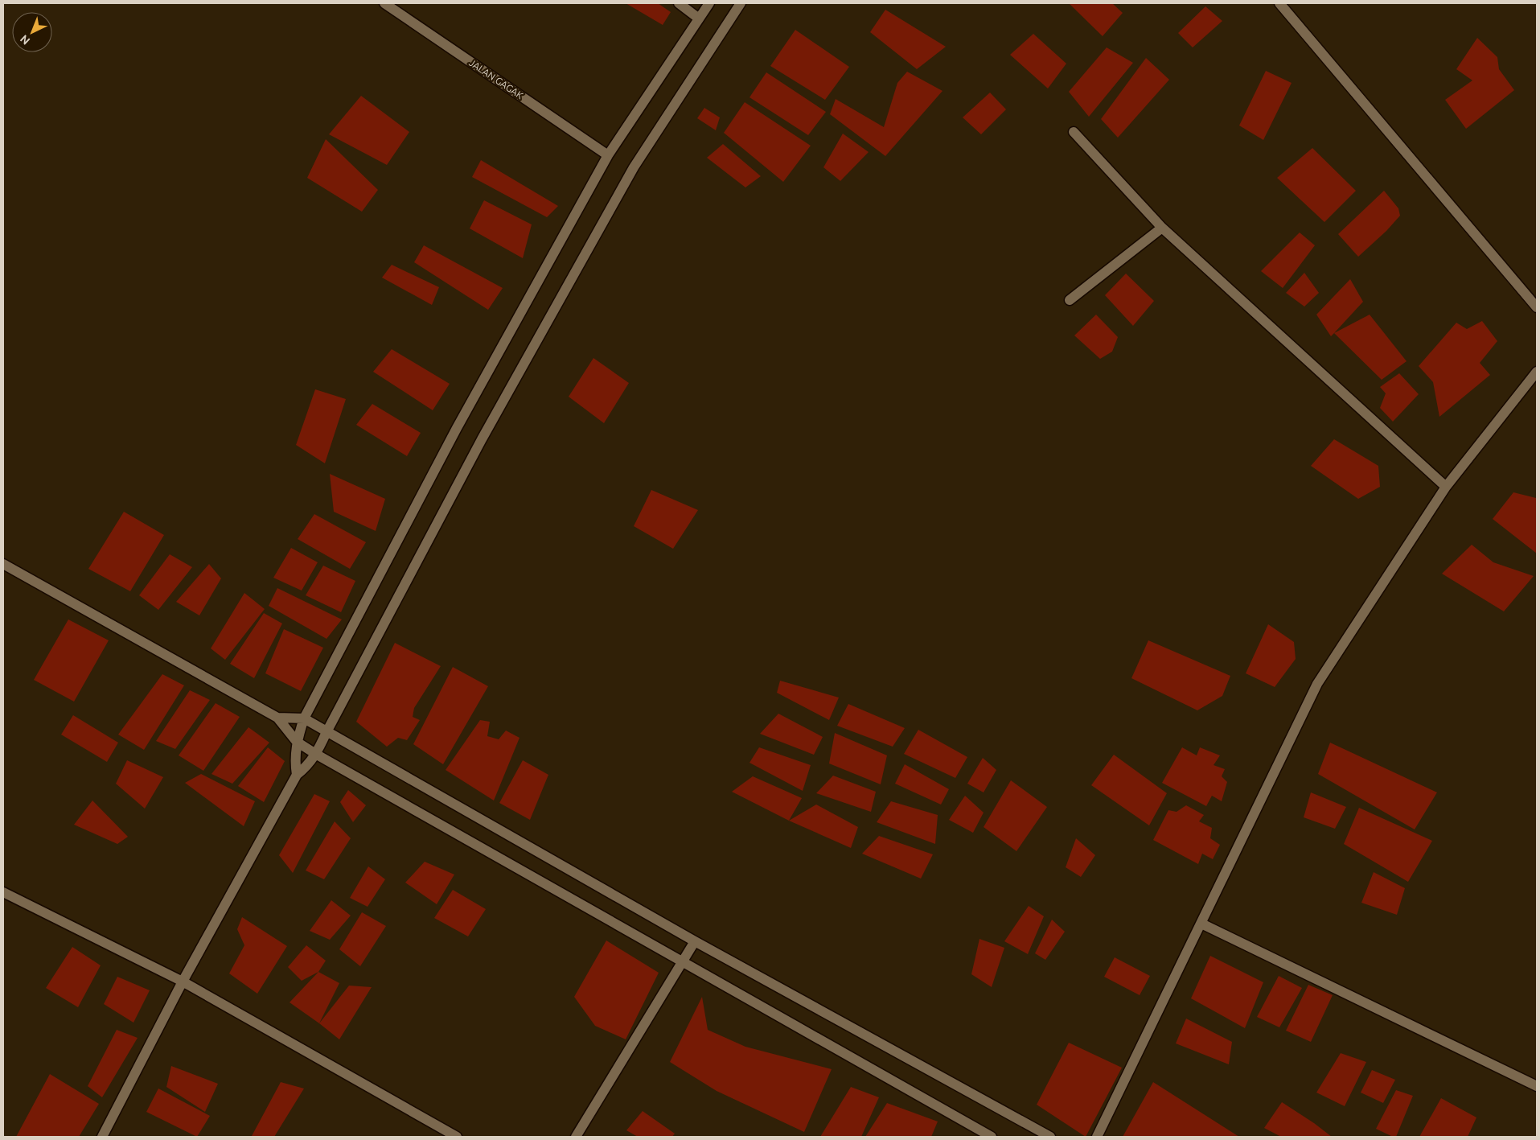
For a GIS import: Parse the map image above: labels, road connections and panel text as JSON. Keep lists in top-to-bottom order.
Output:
{
  "streets": {
    "street": ["JALAN GAGAK"]
  },
  "north": "bottom left"
}
